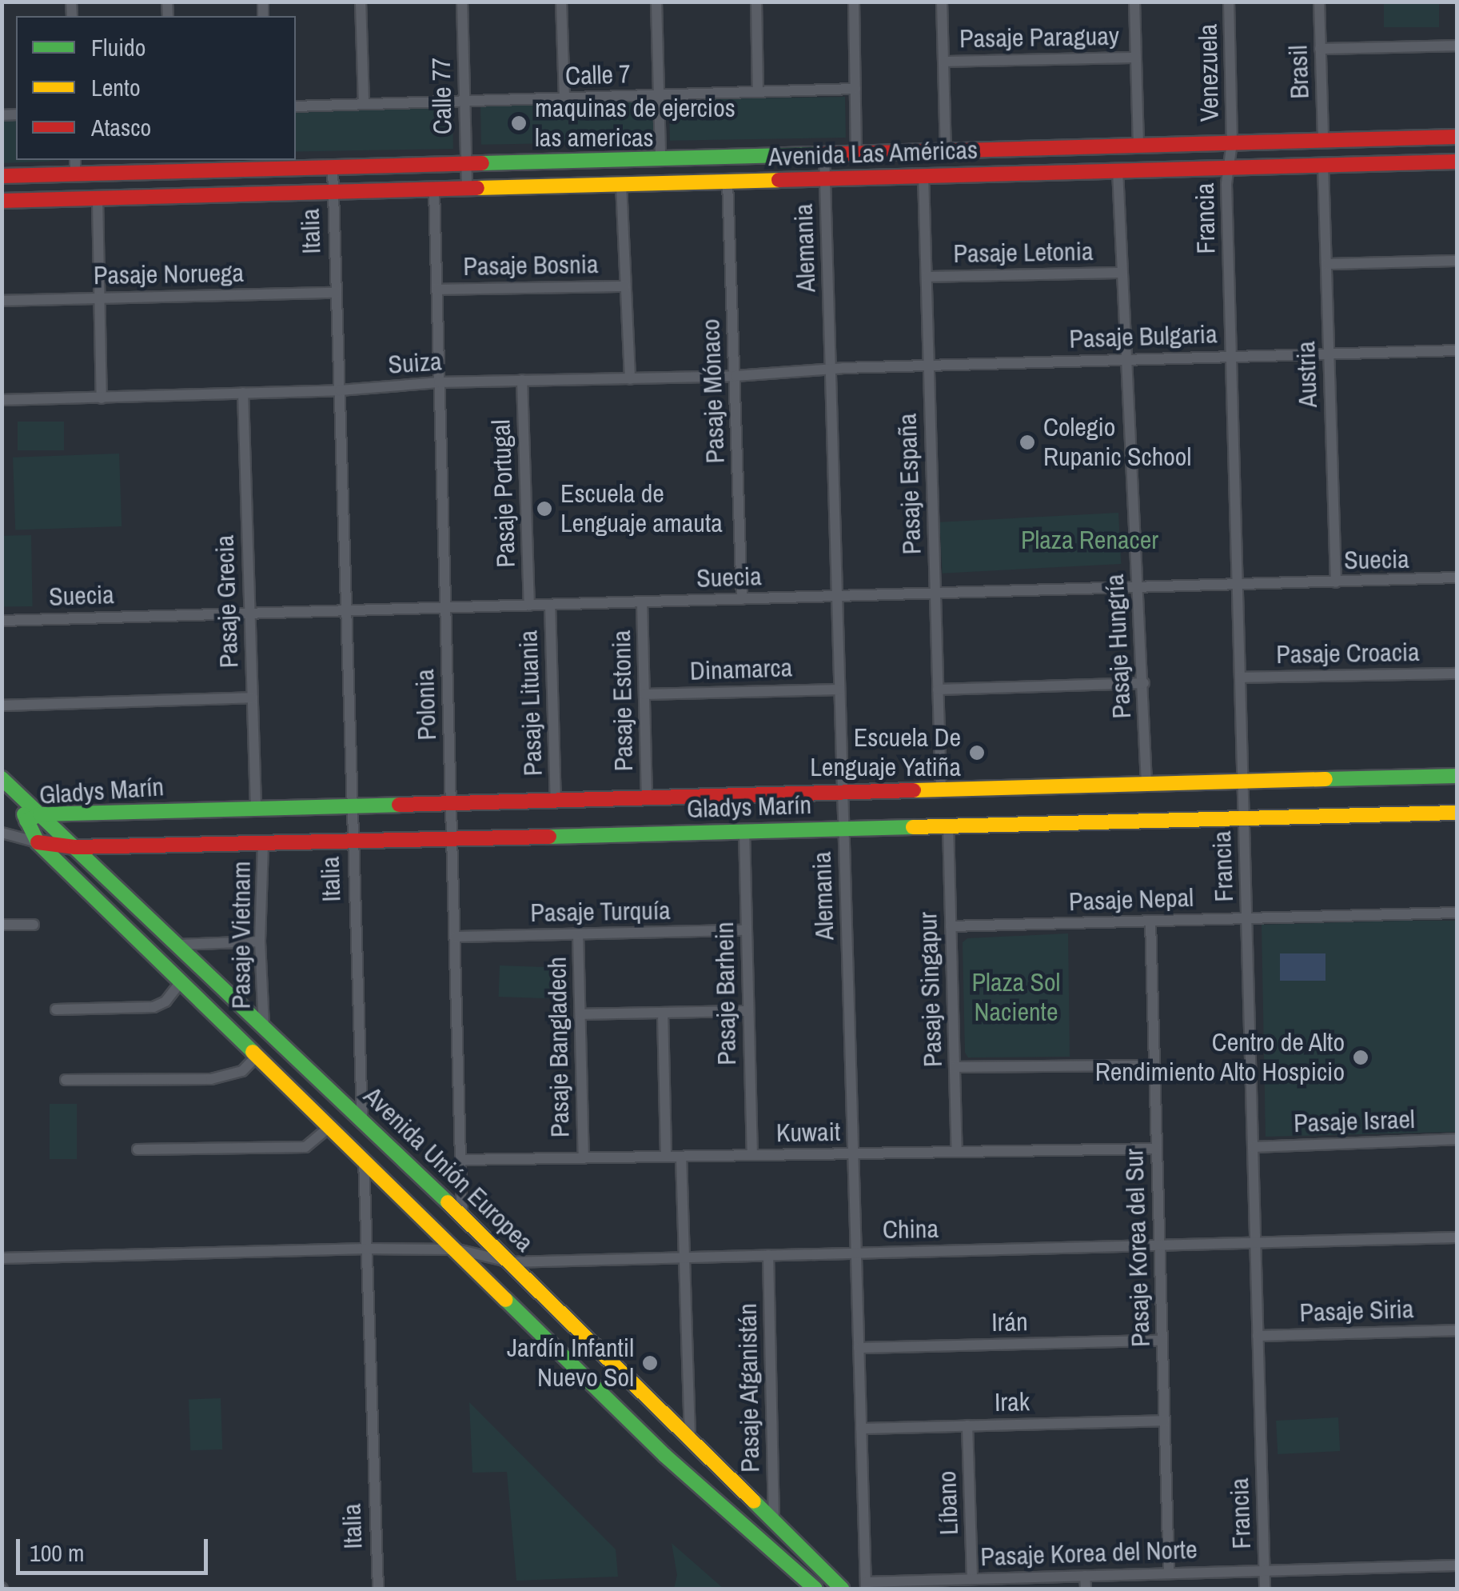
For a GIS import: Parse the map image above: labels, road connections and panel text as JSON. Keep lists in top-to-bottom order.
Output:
{
  "streets": {
    "street": [
      "Pasaje Paraguay",
      "Brasil",
      "Venezuela",
      "Calle 7",
      "Calle 77",
      "Avenida Las Américas",
      "Francia",
      "Italia",
      "Alemania",
      "Pasaje Letonia",
      "Pasaje Bosnia",
      "Pasaje Noruega",
      "Pasaje Bulgaria",
      "Suiza",
      "Austria",
      "Pasaje Mónaco",
      "Pasaje España",
      "Pasaje Portugal",
      "Suecia",
      "Pasaje Grecia",
      "Pasaje Hungría",
      "Pasaje Croacia",
      "Dinamarca",
      "Pasaje Estonia",
      "Pasaje Lituania",
      "Polonia",
      "Gladys Marín",
      "Pasaje Nepal",
      "Pasaje Turquía",
      "Pasaje Vietnam",
      "Pasaje Singapur",
      "Pasaje Barhein",
      "Pasaje Bangladech",
      "Pasaje Israel",
      "Kuwait",
      "Avenida Unión Europea",
      "China",
      "Pasaje Korea del Sur",
      "Pasaje Siria",
      "Irán",
      "Pasaje Afganistán",
      "Irak",
      "Líbano",
      "Pasaje Korea del Norte"
    ]
  },
  "crossings": [
    ["Brasil", "Avenida Las Américas"],
    ["Venezuela", "Avenida Las Américas"],
    ["Venezuela", "Francia"],
    ["Calle 7", "Calle 77"],
    ["Calle 77", "Avenida Las Américas"],
    ["Avenida Las Américas", "Francia"],
    ["Avenida Las Américas", "Italia"],
    ["Avenida Las Américas", "Alemania"],
    ["Avenida Las Américas", "Austria"],
    ["Avenida Las Américas", "Pasaje Mónaco"],
    ["Avenida Las Américas", "Pasaje España"],
    ["Avenida Las Américas", "Pasaje Hungría"],
    ["Avenida Las Américas", "Polonia"],
    ["Francia", "Pasaje Bulgaria"],
    ["Francia", "Suecia"],
    ["Francia", "Pasaje Croacia"],
    ["Francia", "Gladys Marín"],
    ["Francia", "Pasaje Nepal"],
    ["Francia", "Pasaje Israel"],
    ["Francia", "China"],
    ["Francia", "Pasaje Siria"],
    ["Francia", "Pasaje Korea del Norte"],
    ["Italia", "Pasaje Noruega"],
    ["Italia", "Suiza"],
    ["Italia", "Suecia"],
    ["Italia", "Gladys Marín"],
    ["Italia", "Avenida Unión Europea"],
    ["Italia", "China"],
    ["Alemania", "Pasaje Bulgaria"],
    ["Alemania", "Suiza"],
    ["Alemania", "Suecia"],
    ["Alemania", "Dinamarca"],
    ["Alemania", "Gladys Marín"],
    ["Alemania", "Kuwait"],
    ["Alemania", "China"],
    ["Alemania", "Irán"],
    ["Alemania", "Irak"],
    ["Alemania", "Pasaje Korea del Norte"],
    ["Pasaje Letonia", "Pasaje España"],
    ["Pasaje Letonia", "Pasaje Hungría"],
    ["Pasaje Bosnia", "Polonia"],
    ["Pasaje Bulgaria", "Suiza"],
    ["Pasaje Bulgaria", "Austria"],
    ["Pasaje Bulgaria", "Pasaje España"],
    ["Pasaje Bulgaria", "Pasaje Hungría"],
    ["Suiza", "Pasaje Mónaco"],
    ["Suiza", "Pasaje Portugal"],
    ["Suiza", "Pasaje Grecia"],
    ["Suiza", "Polonia"],
    ["Austria", "Suecia"],
    ["Pasaje Mónaco", "Suecia"],
    ["Pasaje España", "Suecia"],
    ["Pasaje España", "Gladys Marín"],
    ["Pasaje Portugal", "Suecia"],
    ["Suecia", "Pasaje Grecia"],
    ["Suecia", "Pasaje Hungría"],
    ["Suecia", "Pasaje Estonia"],
    ["Suecia", "Pasaje Lituania"],
    ["Suecia", "Polonia"],
    ["Pasaje Grecia", "Gladys Marín"],
    ["Pasaje Hungría", "Gladys Marín"],
    ["Dinamarca", "Pasaje Estonia"],
    ["Pasaje Estonia", "Gladys Marín"],
    ["Pasaje Lituania", "Gladys Marín"],
    ["Polonia", "Gladys Marín"],
    ["Polonia", "Pasaje Turquía"],
    ["Polonia", "Kuwait"],
    ["Polonia", "Avenida Unión Europea"],
    ["Gladys Marín", "Pasaje Vietnam"],
    ["Gladys Marín", "Pasaje Singapur"],
    ["Gladys Marín", "Pasaje Barhein"],
    ["Gladys Marín", "Avenida Unión Europea"],
    ["Pasaje Nepal", "Pasaje Singapur"],
    ["Pasaje Nepal", "Pasaje Korea del Sur"],
    ["Pasaje Turquía", "Pasaje Barhein"],
    ["Pasaje Turquía", "Pasaje Bangladech"],
    ["Pasaje Vietnam", "Avenida Unión Europea"],
    ["Pasaje Singapur", "Kuwait"],
    ["Pasaje Barhein", "Kuwait"],
    ["Pasaje Bangladech", "Kuwait"],
    ["Kuwait", "Pasaje Korea del Sur"],
    ["Avenida Unión Europea", "China"],
    ["Avenida Unión Europea", "Pasaje Afganistán"],
    ["China", "Pasaje Korea del Sur"],
    ["China", "Pasaje Afganistán"],
    ["Pasaje Korea del Sur", "Irán"],
    ["Pasaje Korea del Sur", "Irak"],
    ["Pasaje Korea del Sur", "Pasaje Korea del Norte"],
    ["Irak", "Líbano"],
    ["Líbano", "Pasaje Korea del Norte"]
  ],
  "parks": ["Plaza Renacer", "Plaza Sol Naciente"],
  "places": [
    "maquinas de ejercios las americas",
    "Colegio Rupanic School",
    "Escuela de Lenguaje amauta",
    "Escuela De Lenguaje Yatiña",
    "Centro de Alto Rendimiento Alto Hospicio",
    "Jardín Infantil Nuevo Sol"
  ],
  "legend": ["Fluido", "Lento", "Atasco"],
  "scale_bar": "100 m"
}
